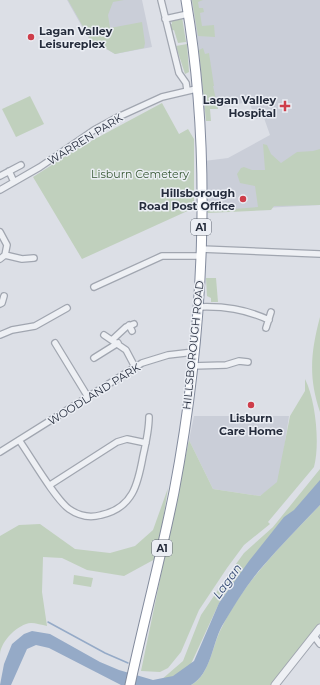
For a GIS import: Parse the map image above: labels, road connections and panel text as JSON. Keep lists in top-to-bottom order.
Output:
{
  "streets": {
    "highway": ["A1", "HILLSBOROUGH ROAD"],
    "street": ["WARREN PARK", "WOODLAND PARK"]
  },
  "crossings": [
    ["WARREN PARK", "HILLSBOROUGH ROAD"],
    ["HILLSBOROUGH ROAD", "WOODLAND PARK"]
  ],
  "water": ["Lagan"],
  "parks": ["Lisburn Cemetery"],
  "places": {
    "other": ["Lagan Valley Leisureplex", "Hillsborough Road Post Office", "Lisburn Care Home"],
    "health": ["Lagan Valley Hospital"]
  }
}
